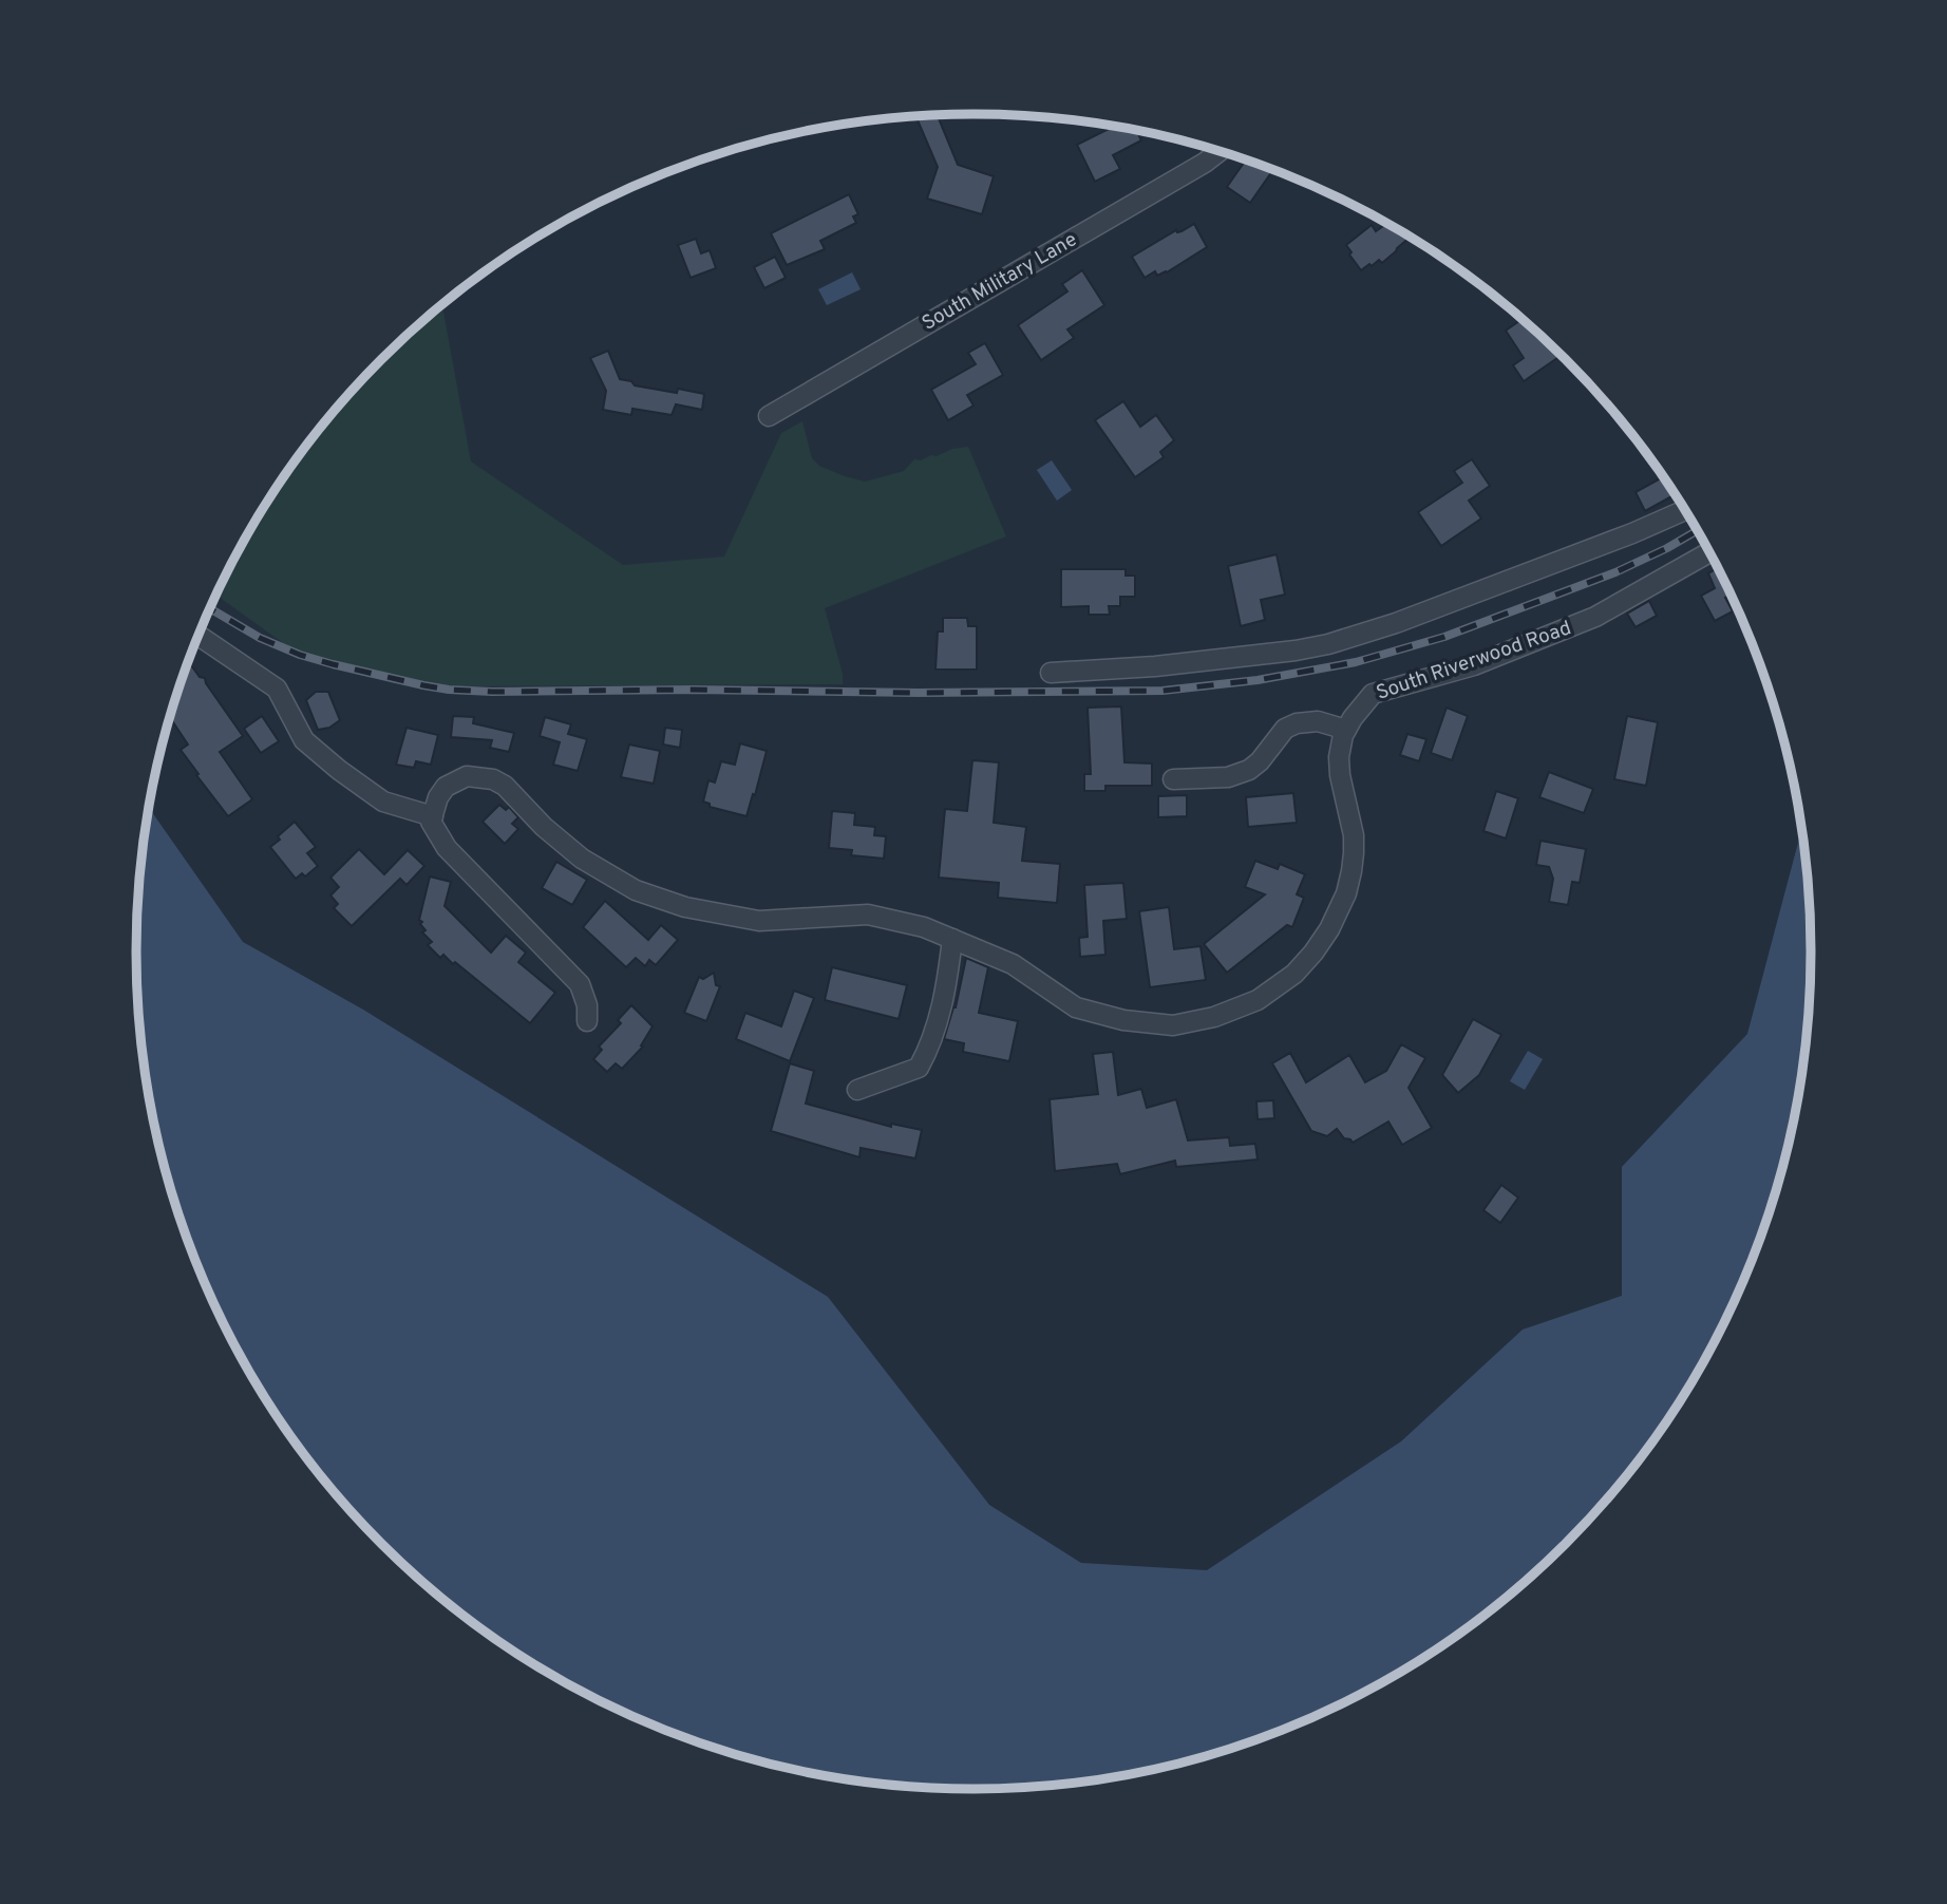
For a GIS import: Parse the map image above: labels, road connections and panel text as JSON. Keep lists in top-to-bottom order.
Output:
{
  "streets": {
    "street": ["South Military Lane", "South Riverwood Road"]
  }
}
